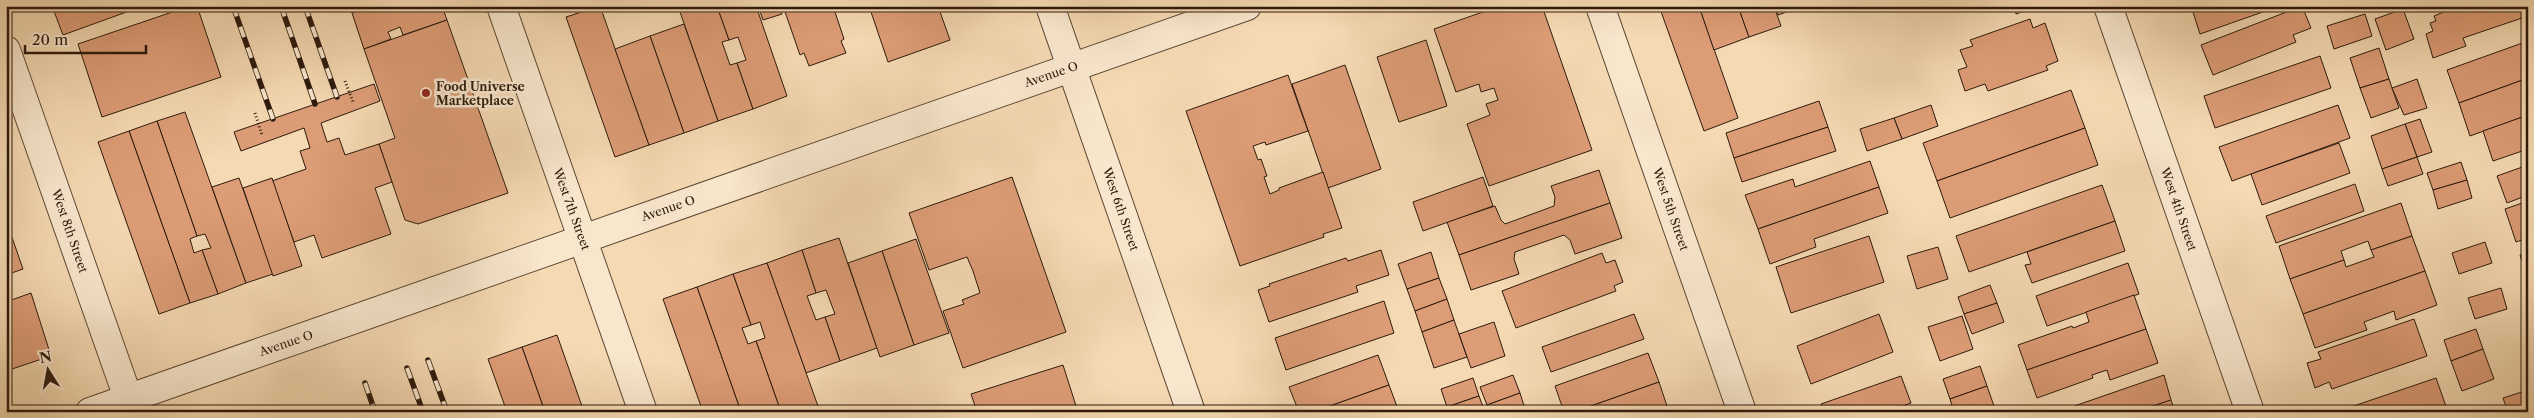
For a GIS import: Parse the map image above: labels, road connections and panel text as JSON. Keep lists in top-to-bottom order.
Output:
{
  "streets": {
    "street": [
      "Avenue O",
      "West 7th Street",
      "West 6th Street",
      "West 5th Street",
      "West 4th Street",
      "West 8th Street"
    ]
  },
  "crossings": [
    ["Avenue O", "West 7th Street"],
    ["Avenue O", "West 6th Street"],
    ["Avenue O", "West 8th Street"]
  ],
  "places": ["Food Universe Marketplace"],
  "scale_bar": "20 m",
  "north": "top"
}
